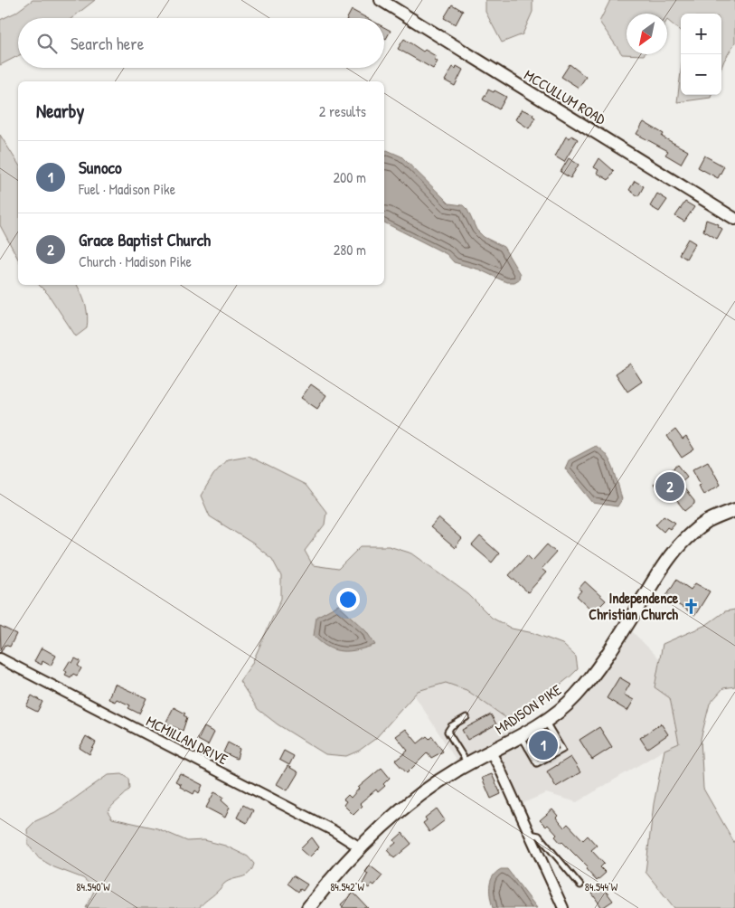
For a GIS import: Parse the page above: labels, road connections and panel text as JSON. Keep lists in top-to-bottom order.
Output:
{
  "streets": {
    "main road": ["MADISON PIKE"],
    "street": ["MCCULLUM ROAD", "MCMILLAN DRIVE"]
  },
  "crossings": [
    ["MADISON PIKE", "MCMILLAN DRIVE"]
  ],
  "places": {
    "church": ["Independence Christian Church"]
  },
  "north": "bottom left",
  "page": {
    "map_buttons": ["+", "−"],
    "search": "Search here",
    "heading": ["Nearby", "2 results"],
    "list": [
      {
        "mark": "1",
        "name": "Sunoco",
        "note": "Fuel · Madison Pike",
        "value": "200 m"
      },
      {
        "mark": "2",
        "name": "Grace Baptist Church",
        "note": "Church · Madison Pike",
        "value": "280 m"
      }
    ],
    "pins": ["2", "1"]
  },
  "coordinates": ["84.540°W", "84.542°W", "84.544°W"]
}
